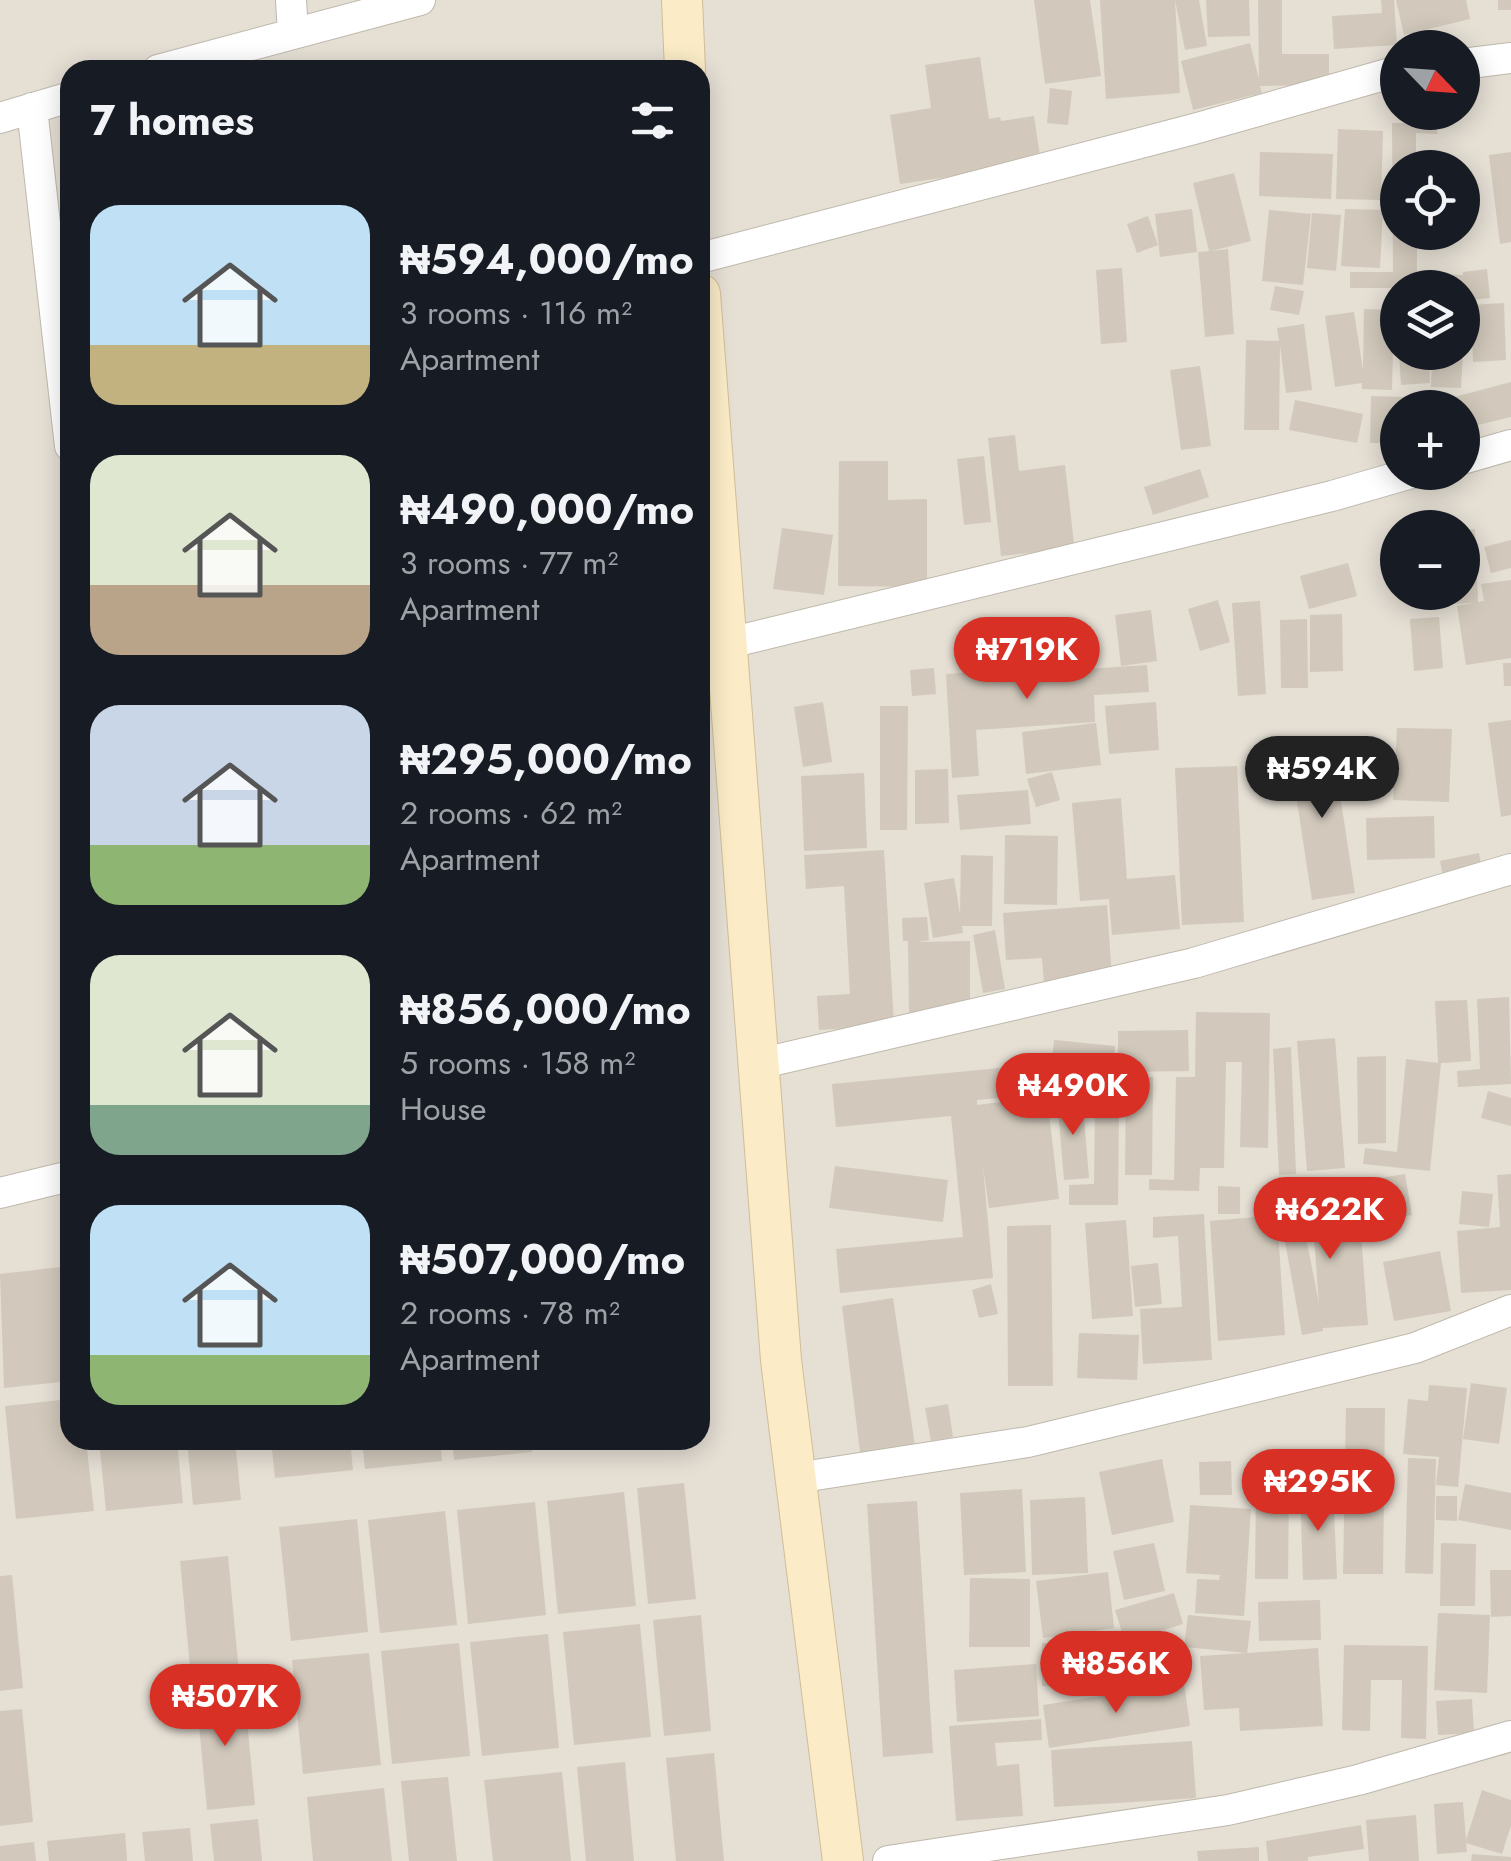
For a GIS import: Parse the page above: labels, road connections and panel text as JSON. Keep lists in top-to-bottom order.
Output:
{
  "north": "bottom right",
  "page": {
    "map_buttons": ["+", "−"],
    "heading": "7 homes",
    "list": [
      {
        "name": "₦594,000/mo",
        "note": "3 rooms · 116 m² · Apartment"
      },
      {
        "name": "₦490,000/mo",
        "note": "3 rooms · 77 m² · Apartment"
      },
      {
        "name": "₦295,000/mo",
        "note": "2 rooms · 62 m² · Apartment"
      },
      {
        "name": "₦856,000/mo",
        "note": "5 rooms · 158 m² · House"
      },
      {
        "name": "₦507,000/mo",
        "note": "2 rooms · 78 m² · Apartment"
      }
    ],
    "price": [
      "₦719K",
      "₦594K",
      "₦490K",
      "₦622K",
      "₦295K",
      "₦856K",
      "₦507K"
    ]
  }
}
